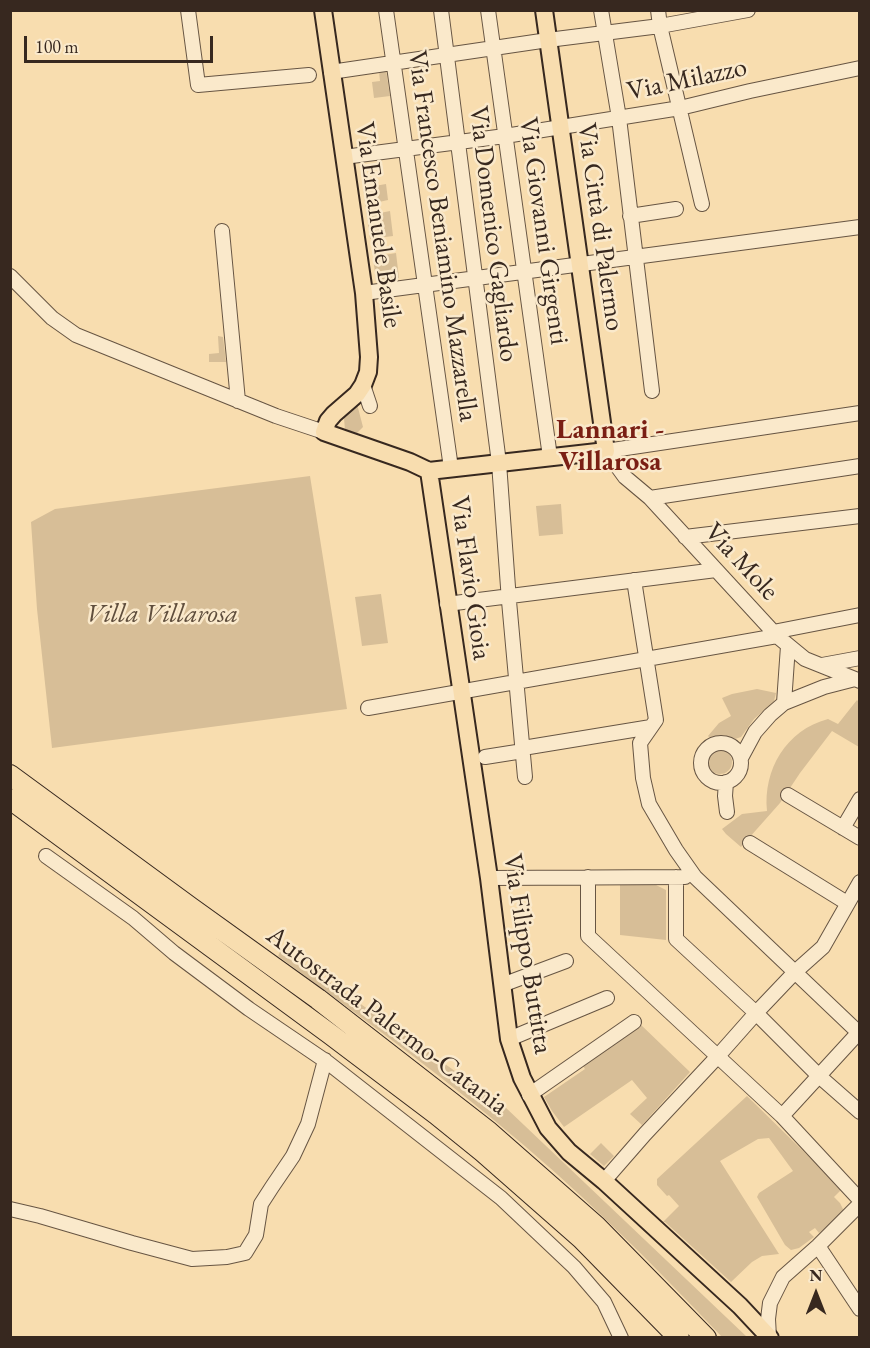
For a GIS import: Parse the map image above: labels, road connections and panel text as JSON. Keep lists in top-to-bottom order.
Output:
{
  "streets": {
    "highway": ["Autostrada Palermo-Catania"],
    "main road": [
      "Via Emanuele Basile",
      "Via Città di Palermo",
      "Via Flavio Gioia",
      "Via Filippo Buttitta"
    ],
    "street": [
      "Via Milazzo",
      "Via Giovanni Girgenti",
      "Via Domenico Gagliardo",
      "Via Francesco Beniamino Mazzarella",
      "Via Mole"
    ]
  },
  "crossings": [
    ["Via Milazzo", "Via Emanuele Basile"],
    ["Via Milazzo", "Via Città di Palermo"],
    ["Via Milazzo", "Via Giovanni Girgenti"],
    ["Via Milazzo", "Via Domenico Gagliardo"],
    ["Via Milazzo", "Via Francesco Beniamino Mazzarella"],
    ["Via Città di Palermo", "Via Mole"],
    ["Via Flavio Gioia", "Via Filippo Buttitta"]
  ],
  "districts": ["Lannari - Villarosa"],
  "parks": ["Villa Villarosa"],
  "scale_bar": "100 m",
  "north": "top"
}
